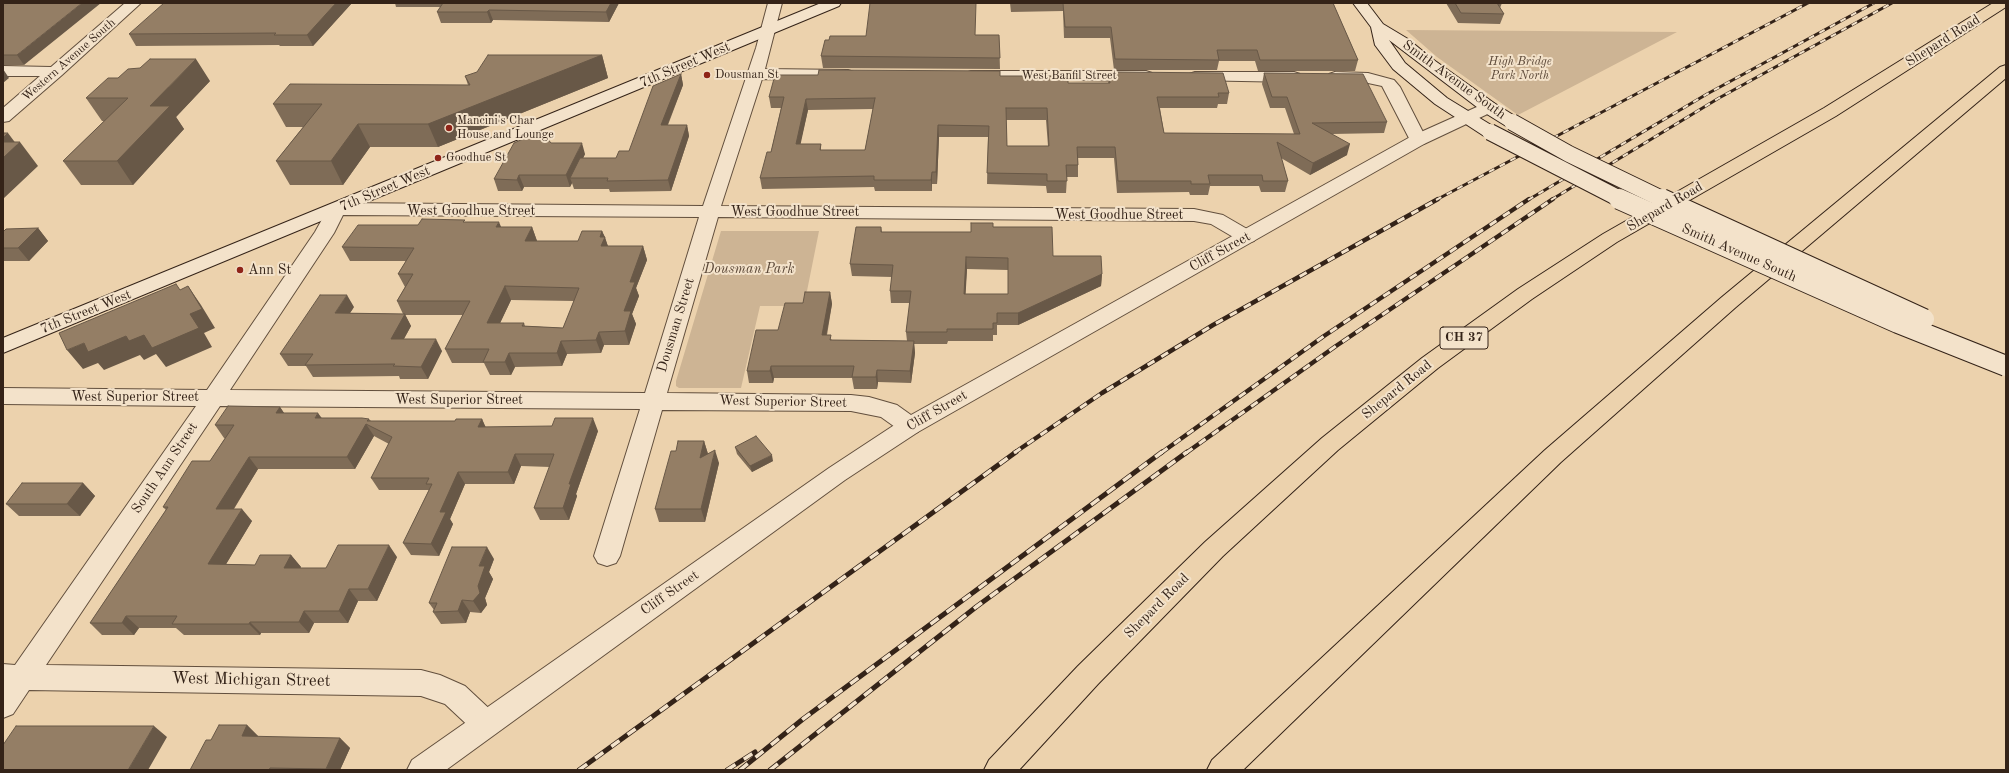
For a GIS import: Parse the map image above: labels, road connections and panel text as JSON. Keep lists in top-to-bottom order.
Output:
{
  "streets": {
    "highway": ["Shepard Road", "CH 37"],
    "street": [
      "Western Avenue South",
      "7th Street West",
      "West Banfil Street",
      "Smith Avenue South",
      "West Goodhue Street",
      "Cliff Street",
      "Dousman Street",
      "West Superior Street",
      "South Ann Street",
      "West Michigan Street"
    ]
  },
  "crossings": [
    ["7th Street West", "West Goodhue Street"],
    ["7th Street West", "Dousman Street"],
    ["7th Street West", "South Ann Street"],
    ["Smith Avenue South", "Cliff Street"],
    ["West Goodhue Street", "Cliff Street"],
    ["West Goodhue Street", "Dousman Street"],
    ["West Goodhue Street", "South Ann Street"],
    ["Cliff Street", "West Superior Street"],
    ["Cliff Street", "West Michigan Street"],
    ["Dousman Street", "West Superior Street"],
    ["West Superior Street", "South Ann Street"],
    ["South Ann Street", "West Michigan Street"]
  ],
  "parks": ["High Bridge Park North", "Dousman Park"],
  "places": [
    "Dousman St",
    "Mancini's Char House and Lounge",
    "Goodhue St",
    "Ann St"
  ]
}
